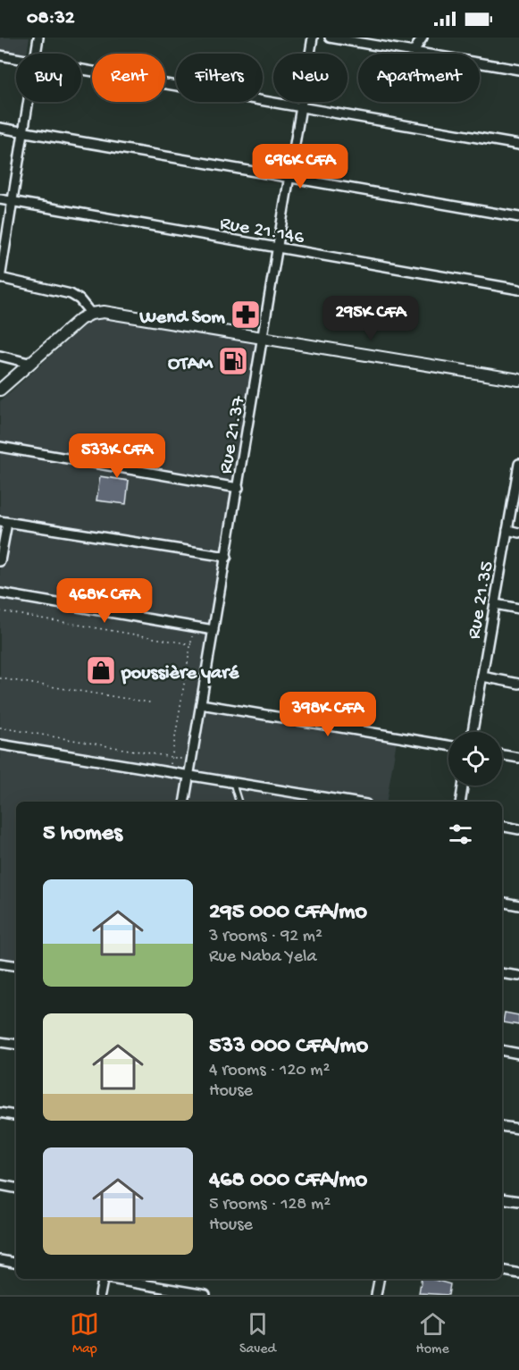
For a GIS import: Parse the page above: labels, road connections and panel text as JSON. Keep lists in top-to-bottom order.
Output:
{
  "streets": {
    "street": ["Rue 21.146", "Rue 21.37", "Rue 21.35"]
  },
  "crossings": [
    ["Rue 21.146", "Rue 21.37"]
  ],
  "places": {
    "pharmacy": ["Wend Som"],
    "fuel station": ["OTAM"],
    "shop": ["poussière yaré"]
  },
  "page": {
    "status": "08:32",
    "chip": [
      "Buy",
      "Rent",
      "Filters",
      "New",
      "Apartment"
    ],
    "price": [
      "696K CFA",
      "295K CFA",
      "533K CFA",
      "468K CFA",
      "398K CFA"
    ],
    "heading": "5 homes",
    "list": [
      {
        "name": "295 000 CFA/mo",
        "note": "3 rooms · 92 m² · Rue Naba Yela"
      },
      {
        "name": "533 000 CFA/mo",
        "note": "4 rooms · 120 m² · House"
      },
      {
        "name": "468 000 CFA/mo",
        "note": "5 rooms · 128 m² · House"
      }
    ],
    "tabs": ["Map", "Saved", "Home"]
  }
}
